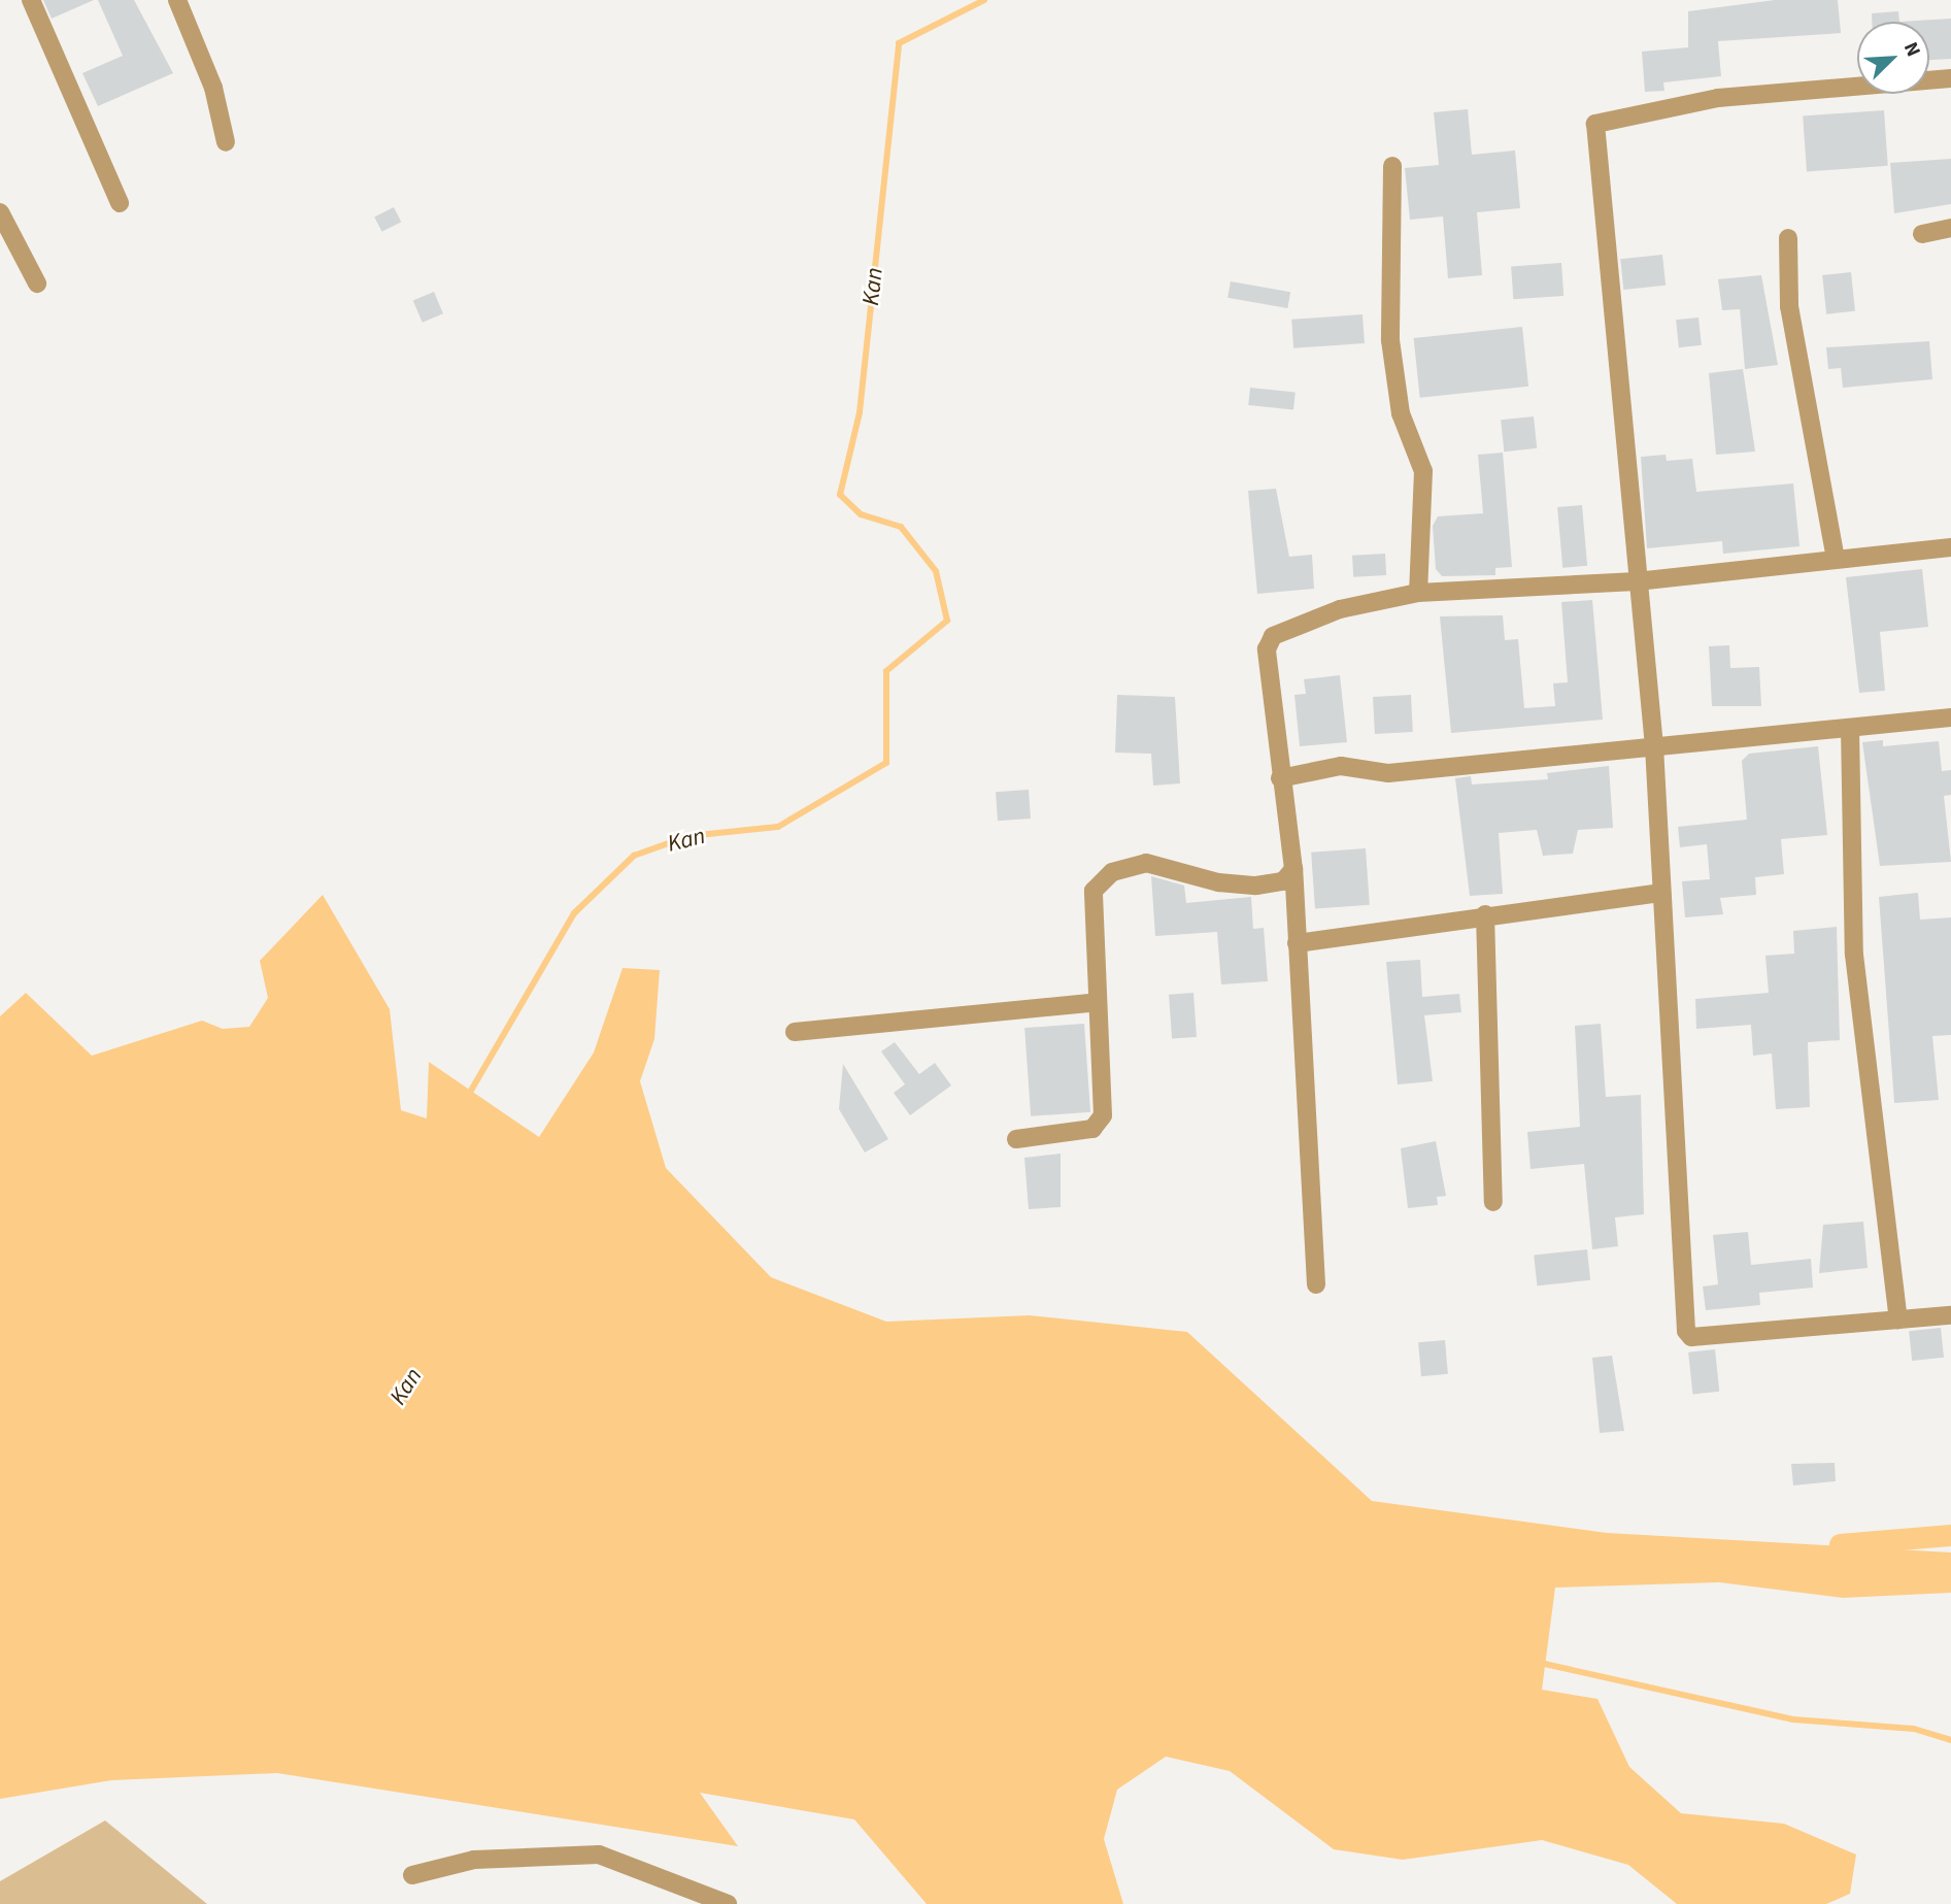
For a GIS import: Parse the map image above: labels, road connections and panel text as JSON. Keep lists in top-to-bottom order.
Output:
{
  "water": ["Kan"],
  "north": "top right"
}
